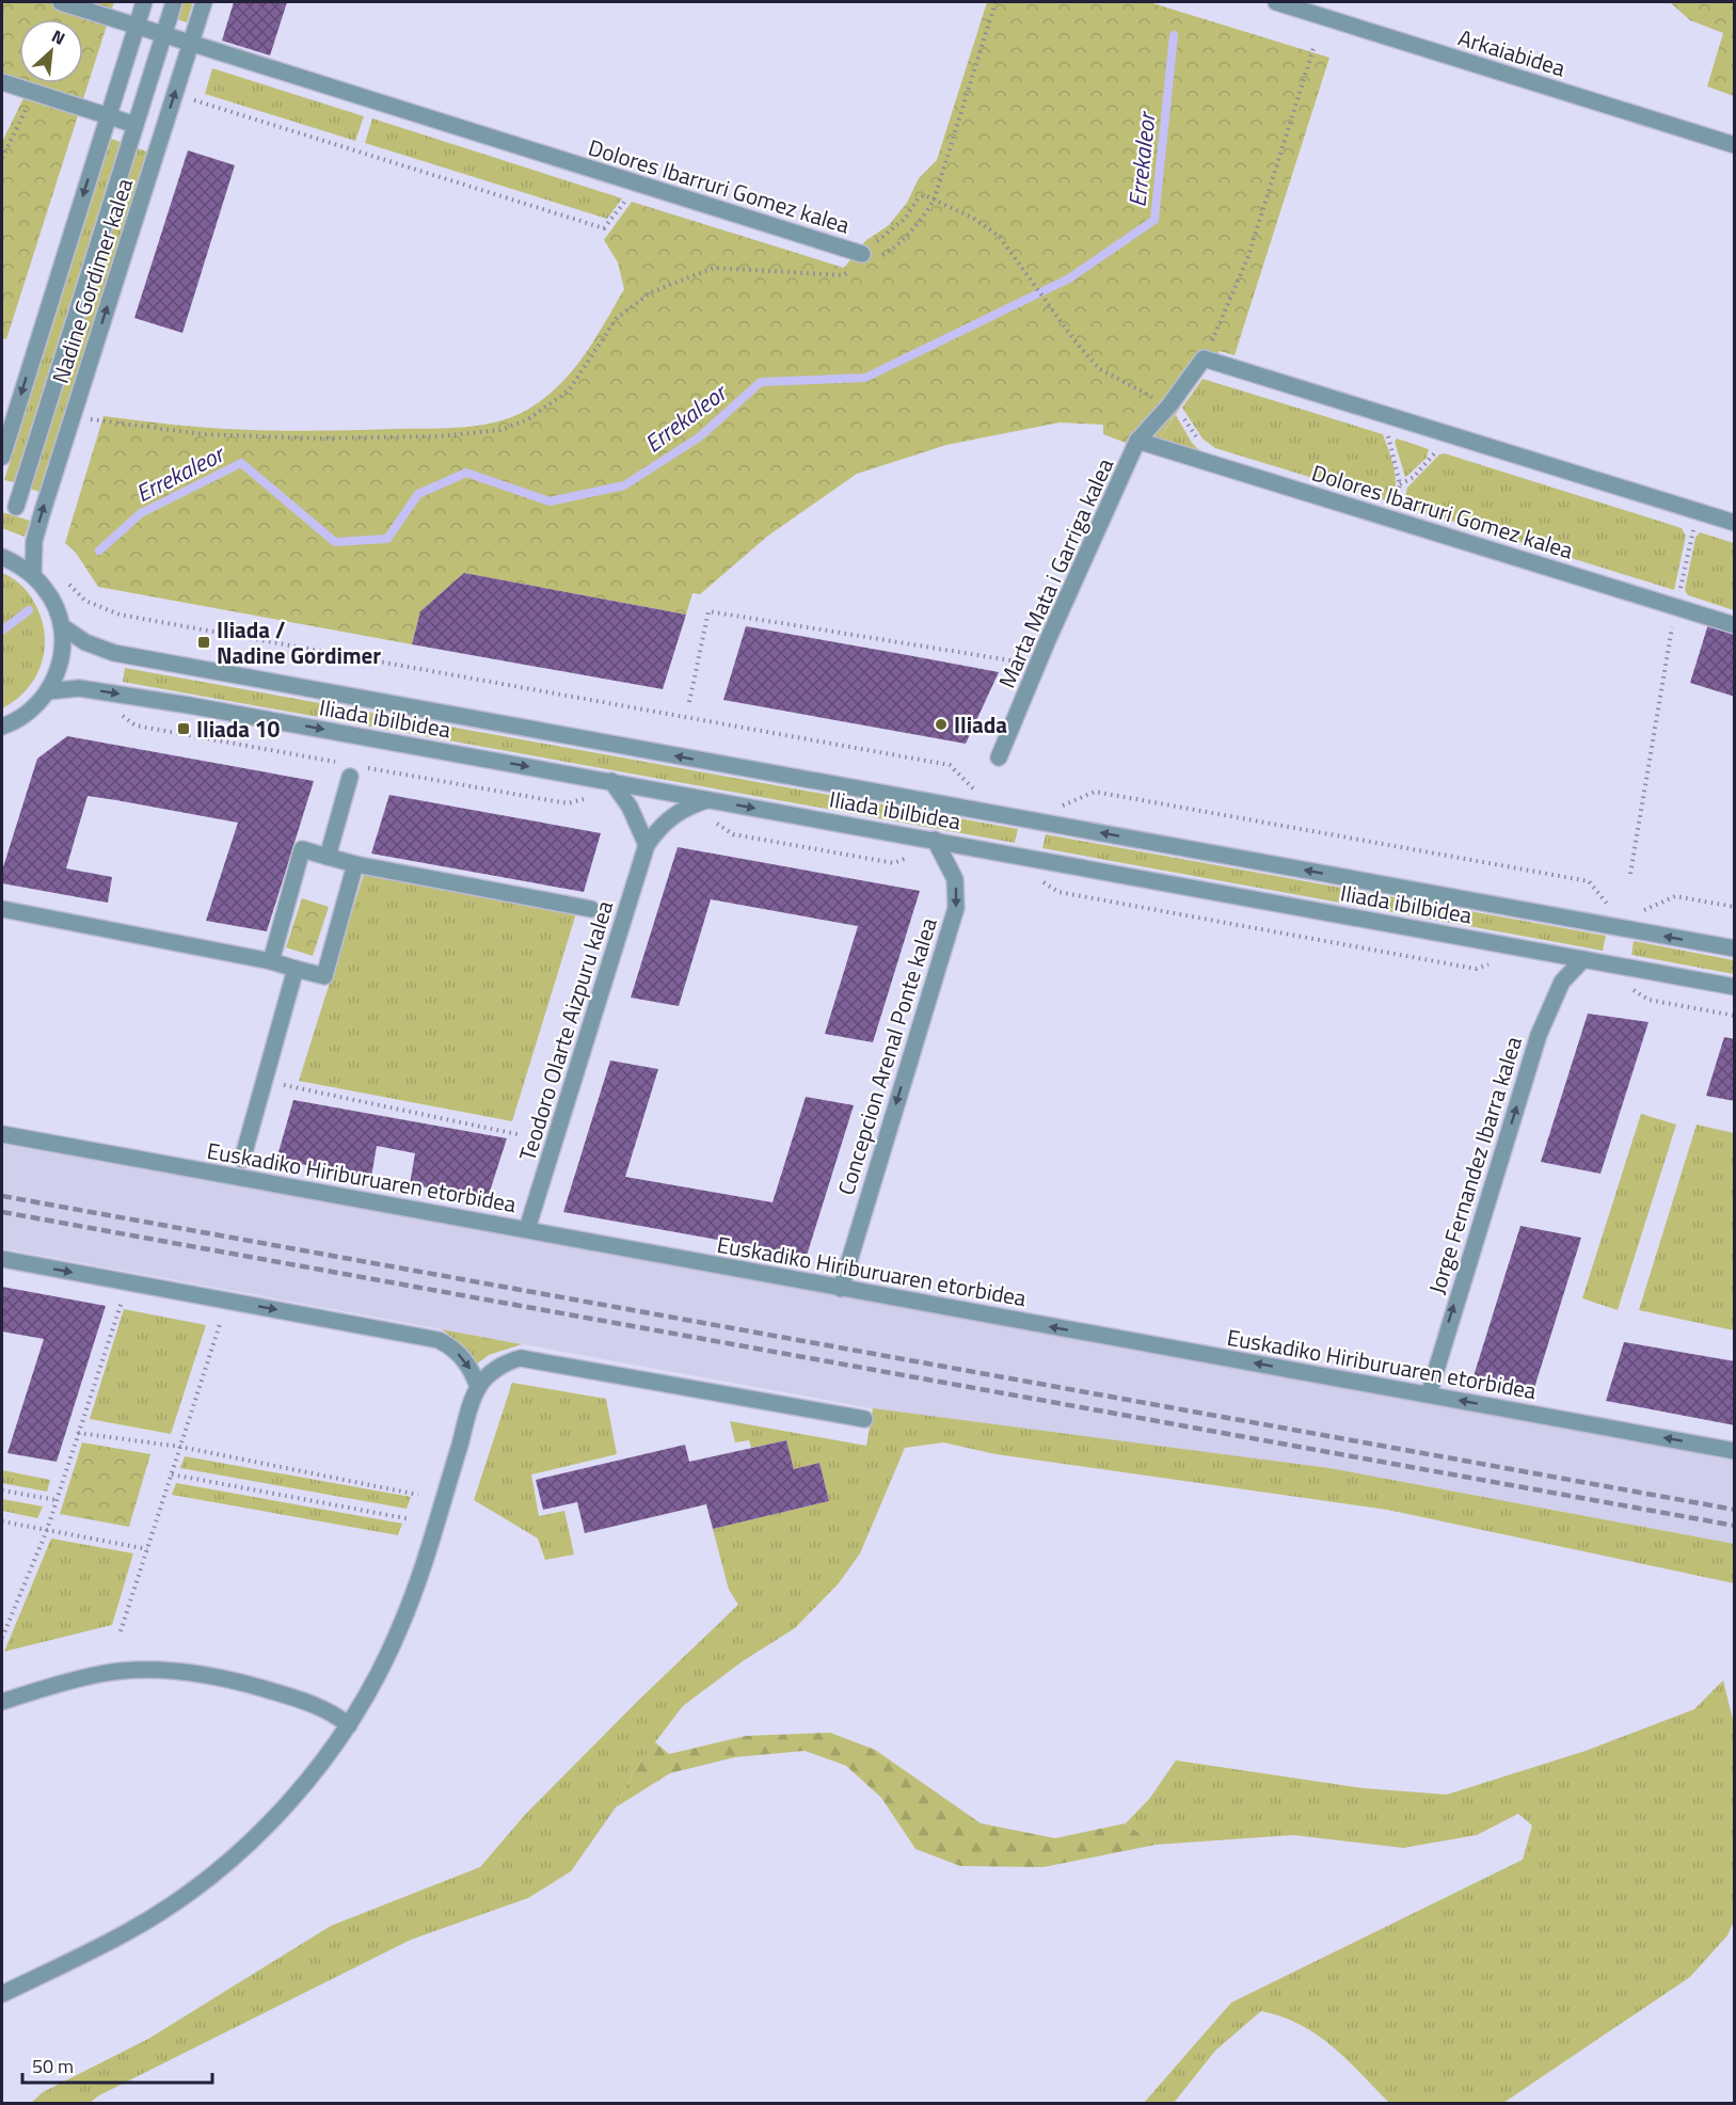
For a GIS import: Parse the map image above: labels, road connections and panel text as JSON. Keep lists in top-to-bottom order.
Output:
{
  "streets": {
    "street": [
      "Arkaiabidea",
      "Dolores Ibarruri Gomez kalea",
      "Nadine Gordimer kalea",
      "Marta Mata i Garriga kalea",
      "Iliada ibilbidea",
      "Teodoro Olarte Aizpuru kalea",
      "Concepcion Arenal Ponte kalea",
      "Jorge Fernandez Ibarra kalea",
      "Euskadiko Hiriburuaren etorbidea"
    ]
  },
  "crossings": [
    ["Dolores Ibarruri Gomez kalea", "Nadine Gordimer kalea"],
    ["Dolores Ibarruri Gomez kalea", "Marta Mata i Garriga kalea"],
    ["Iliada ibilbidea", "Teodoro Olarte Aizpuru kalea"],
    ["Iliada ibilbidea", "Concepcion Arenal Ponte kalea"],
    ["Iliada ibilbidea", "Jorge Fernandez Ibarra kalea"],
    ["Teodoro Olarte Aizpuru kalea", "Euskadiko Hiriburuaren etorbidea"],
    ["Concepcion Arenal Ponte kalea", "Euskadiko Hiriburuaren etorbidea"],
    ["Jorge Fernandez Ibarra kalea", "Euskadiko Hiriburuaren etorbidea"]
  ],
  "one_way": ["Concepcion Arenal Ponte kalea", "Jorge Fernandez Ibarra kalea", "Euskadiko Hiriburuaren etorbidea"],
  "water": ["Errekaleor"],
  "places": {
    "transit": ["Iliada / Nadine Gordimer", "Iliada 10"],
    "other": ["Iliada"]
  },
  "scale_bar": "50 m",
  "north": "top right"
}
